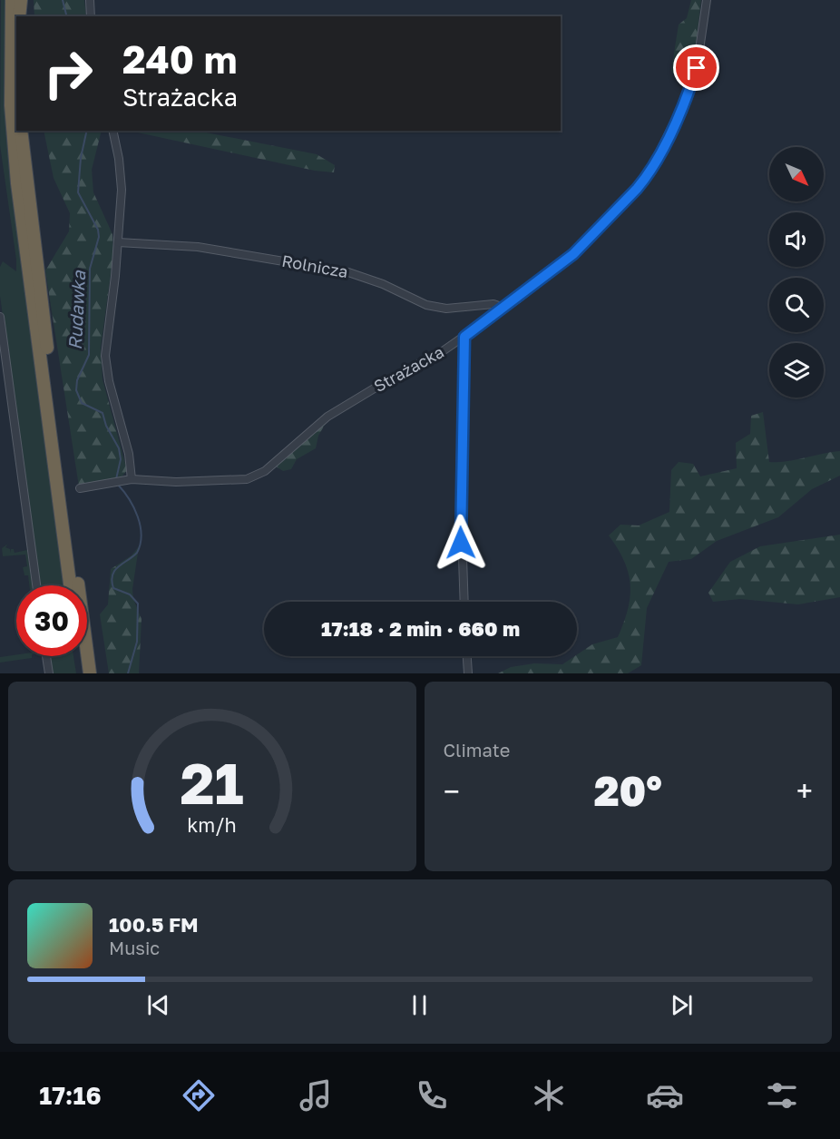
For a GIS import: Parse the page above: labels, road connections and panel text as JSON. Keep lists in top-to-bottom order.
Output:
{
  "streets": {
    "street": ["Rolnicza", "Strażacka"]
  },
  "crossings": [
    ["Rolnicza", "Strażacka"]
  ],
  "water": ["Rudawka"],
  "north": "bottom right",
  "page": {
    "turn": ["240 m", "Strażacka"],
    "limit": "30",
    "trip": "17:18 · 2 min · 660 m",
    "tile": "Climate",
    "heat": ["−", "20°", "+"],
    "song": ["100.5 FM", "Music"],
    "tabs": "17:16",
    "gauge": ["21", "km/h"]
  }
}
